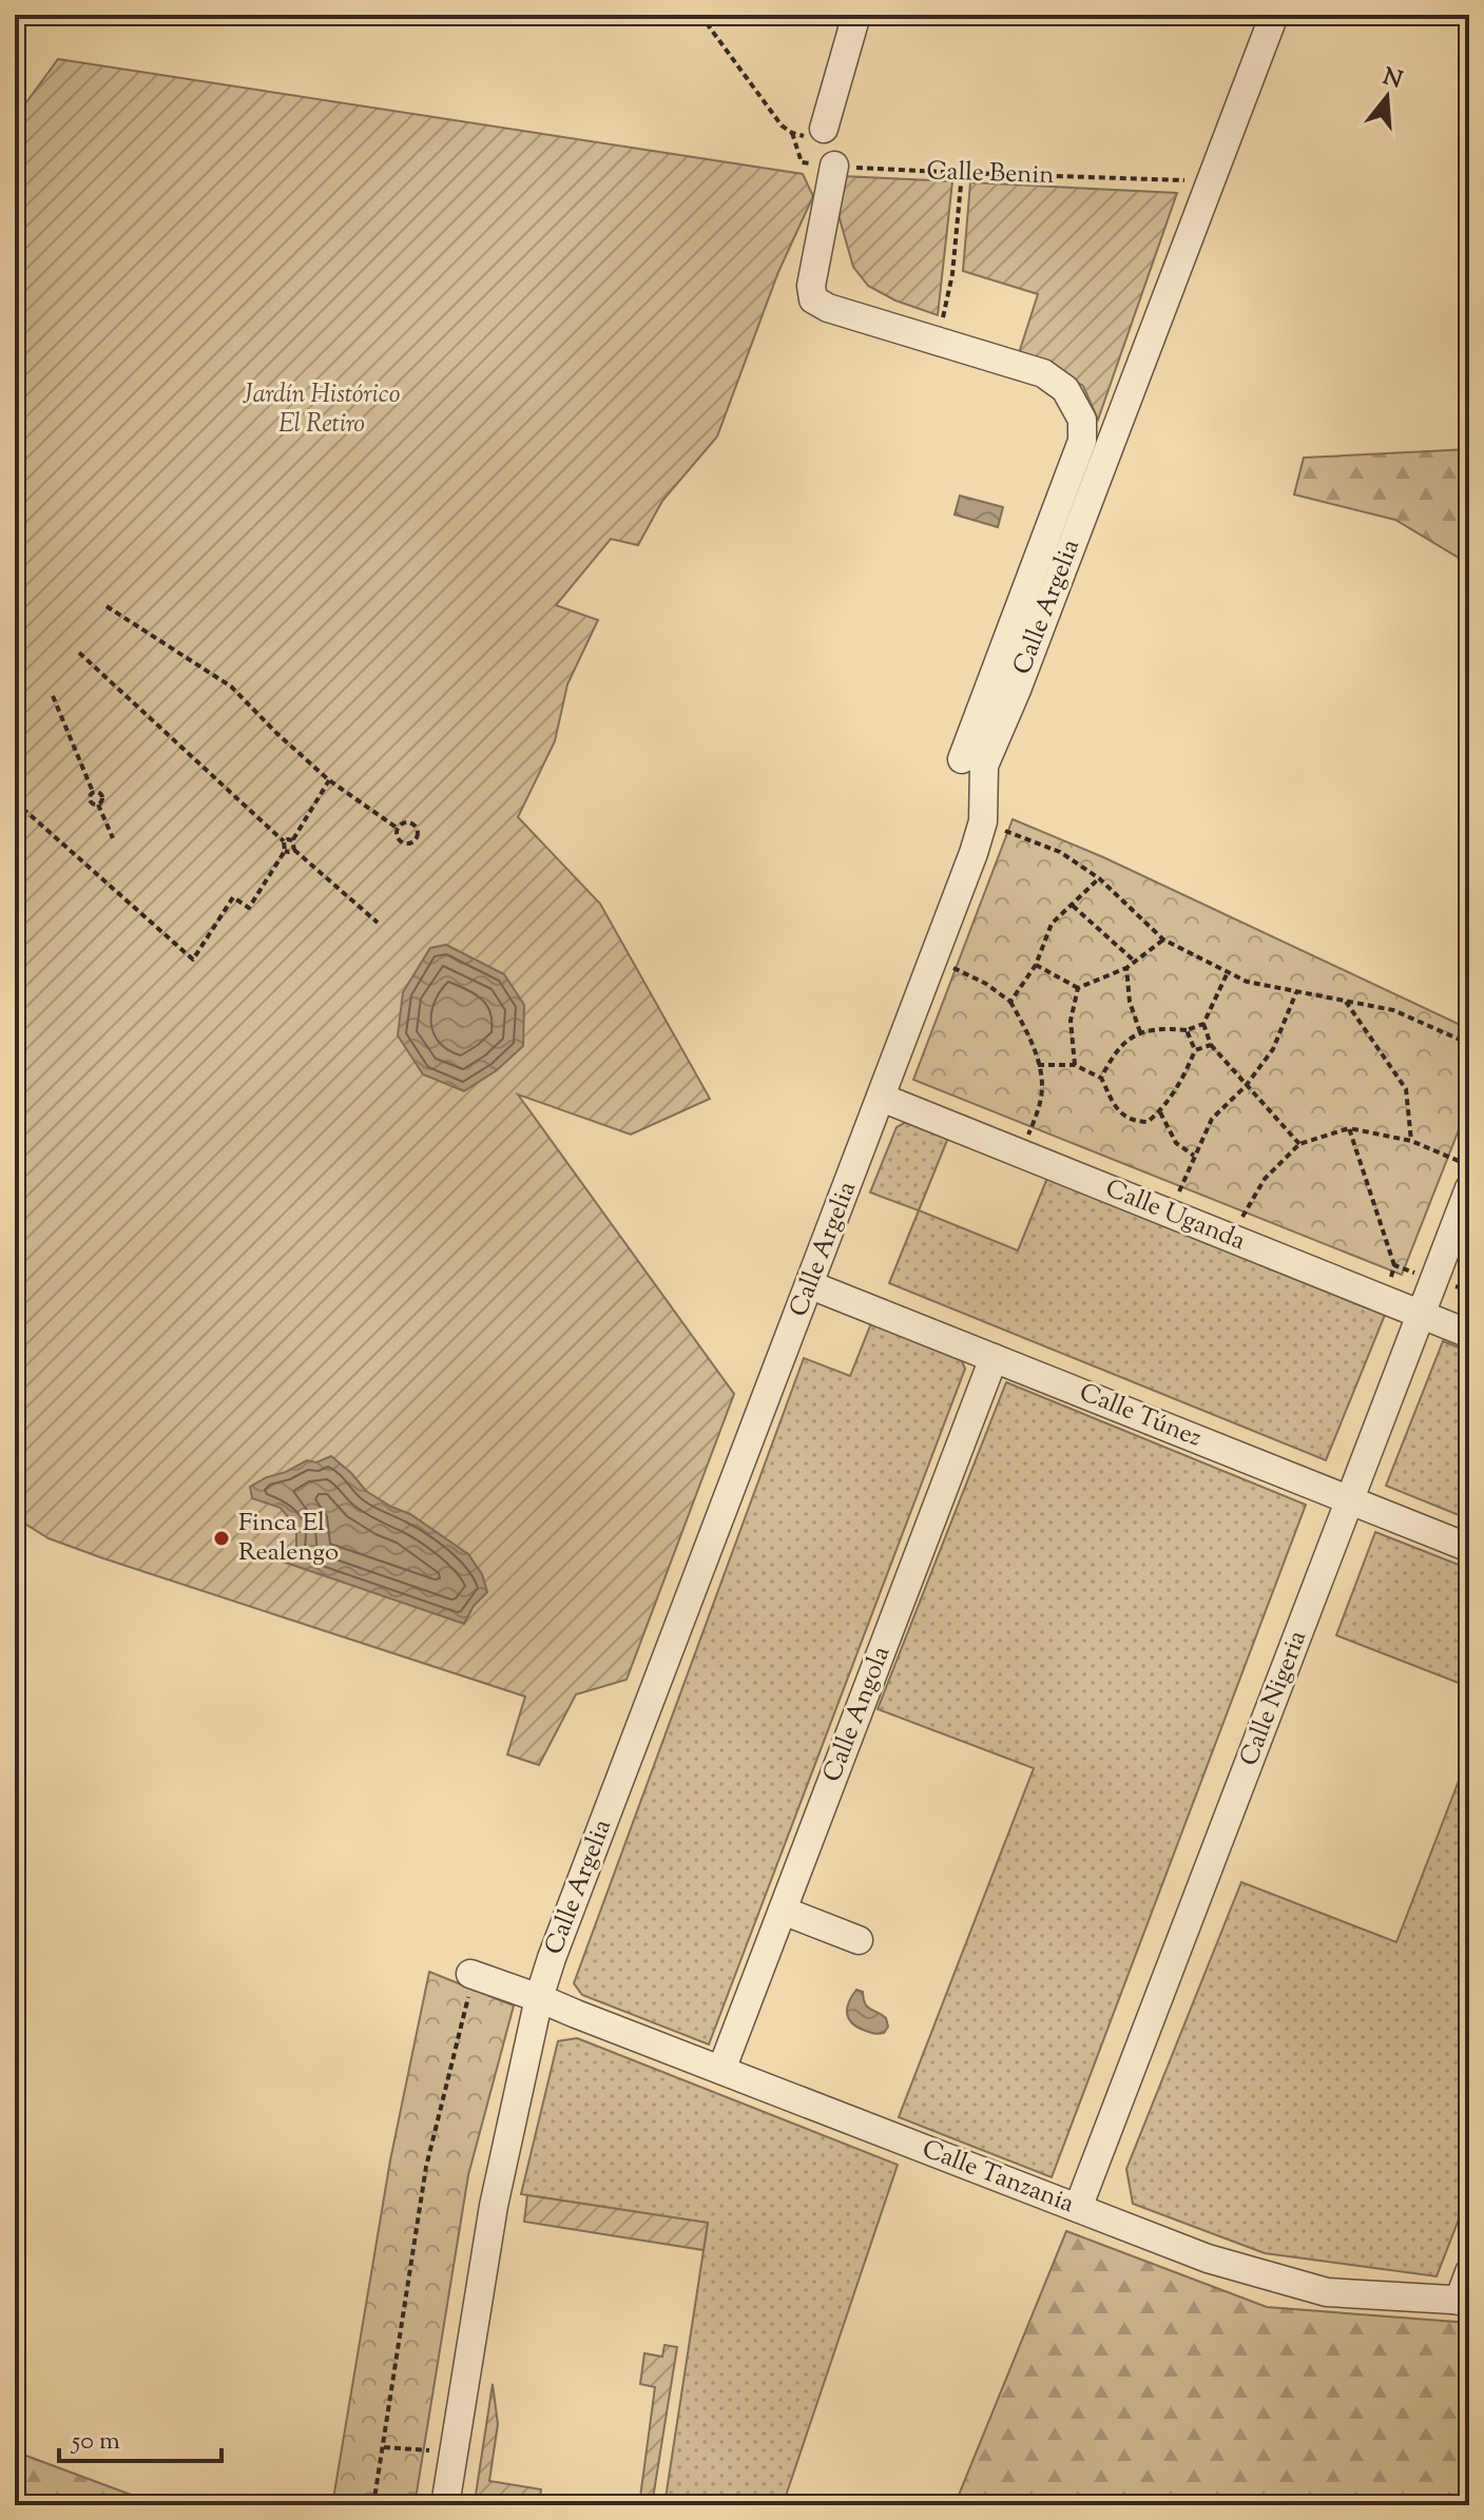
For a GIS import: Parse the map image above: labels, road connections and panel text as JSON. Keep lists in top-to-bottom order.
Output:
{
  "streets": {
    "street": [
      "Calle Argelia",
      "Calle Uganda",
      "Calle Túnez",
      "Calle Nigeria",
      "Calle Angola",
      "Calle Tanzania"
    ],
    "path": ["Calle Benin"]
  },
  "crossings": [
    ["Calle Benin", "Calle Argelia"],
    ["Calle Argelia", "Calle Uganda"],
    ["Calle Argelia", "Calle Túnez"],
    ["Calle Argelia", "Calle Tanzania"],
    ["Calle Uganda", "Calle Nigeria"],
    ["Calle Túnez", "Calle Nigeria"],
    ["Calle Túnez", "Calle Angola"],
    ["Calle Nigeria", "Calle Tanzania"],
    ["Calle Angola", "Calle Tanzania"]
  ],
  "parks": ["Jardín Histórico El Retiro"],
  "places": ["Finca El Realengo"],
  "scale_bar": "50 m",
  "north": "top"
}
